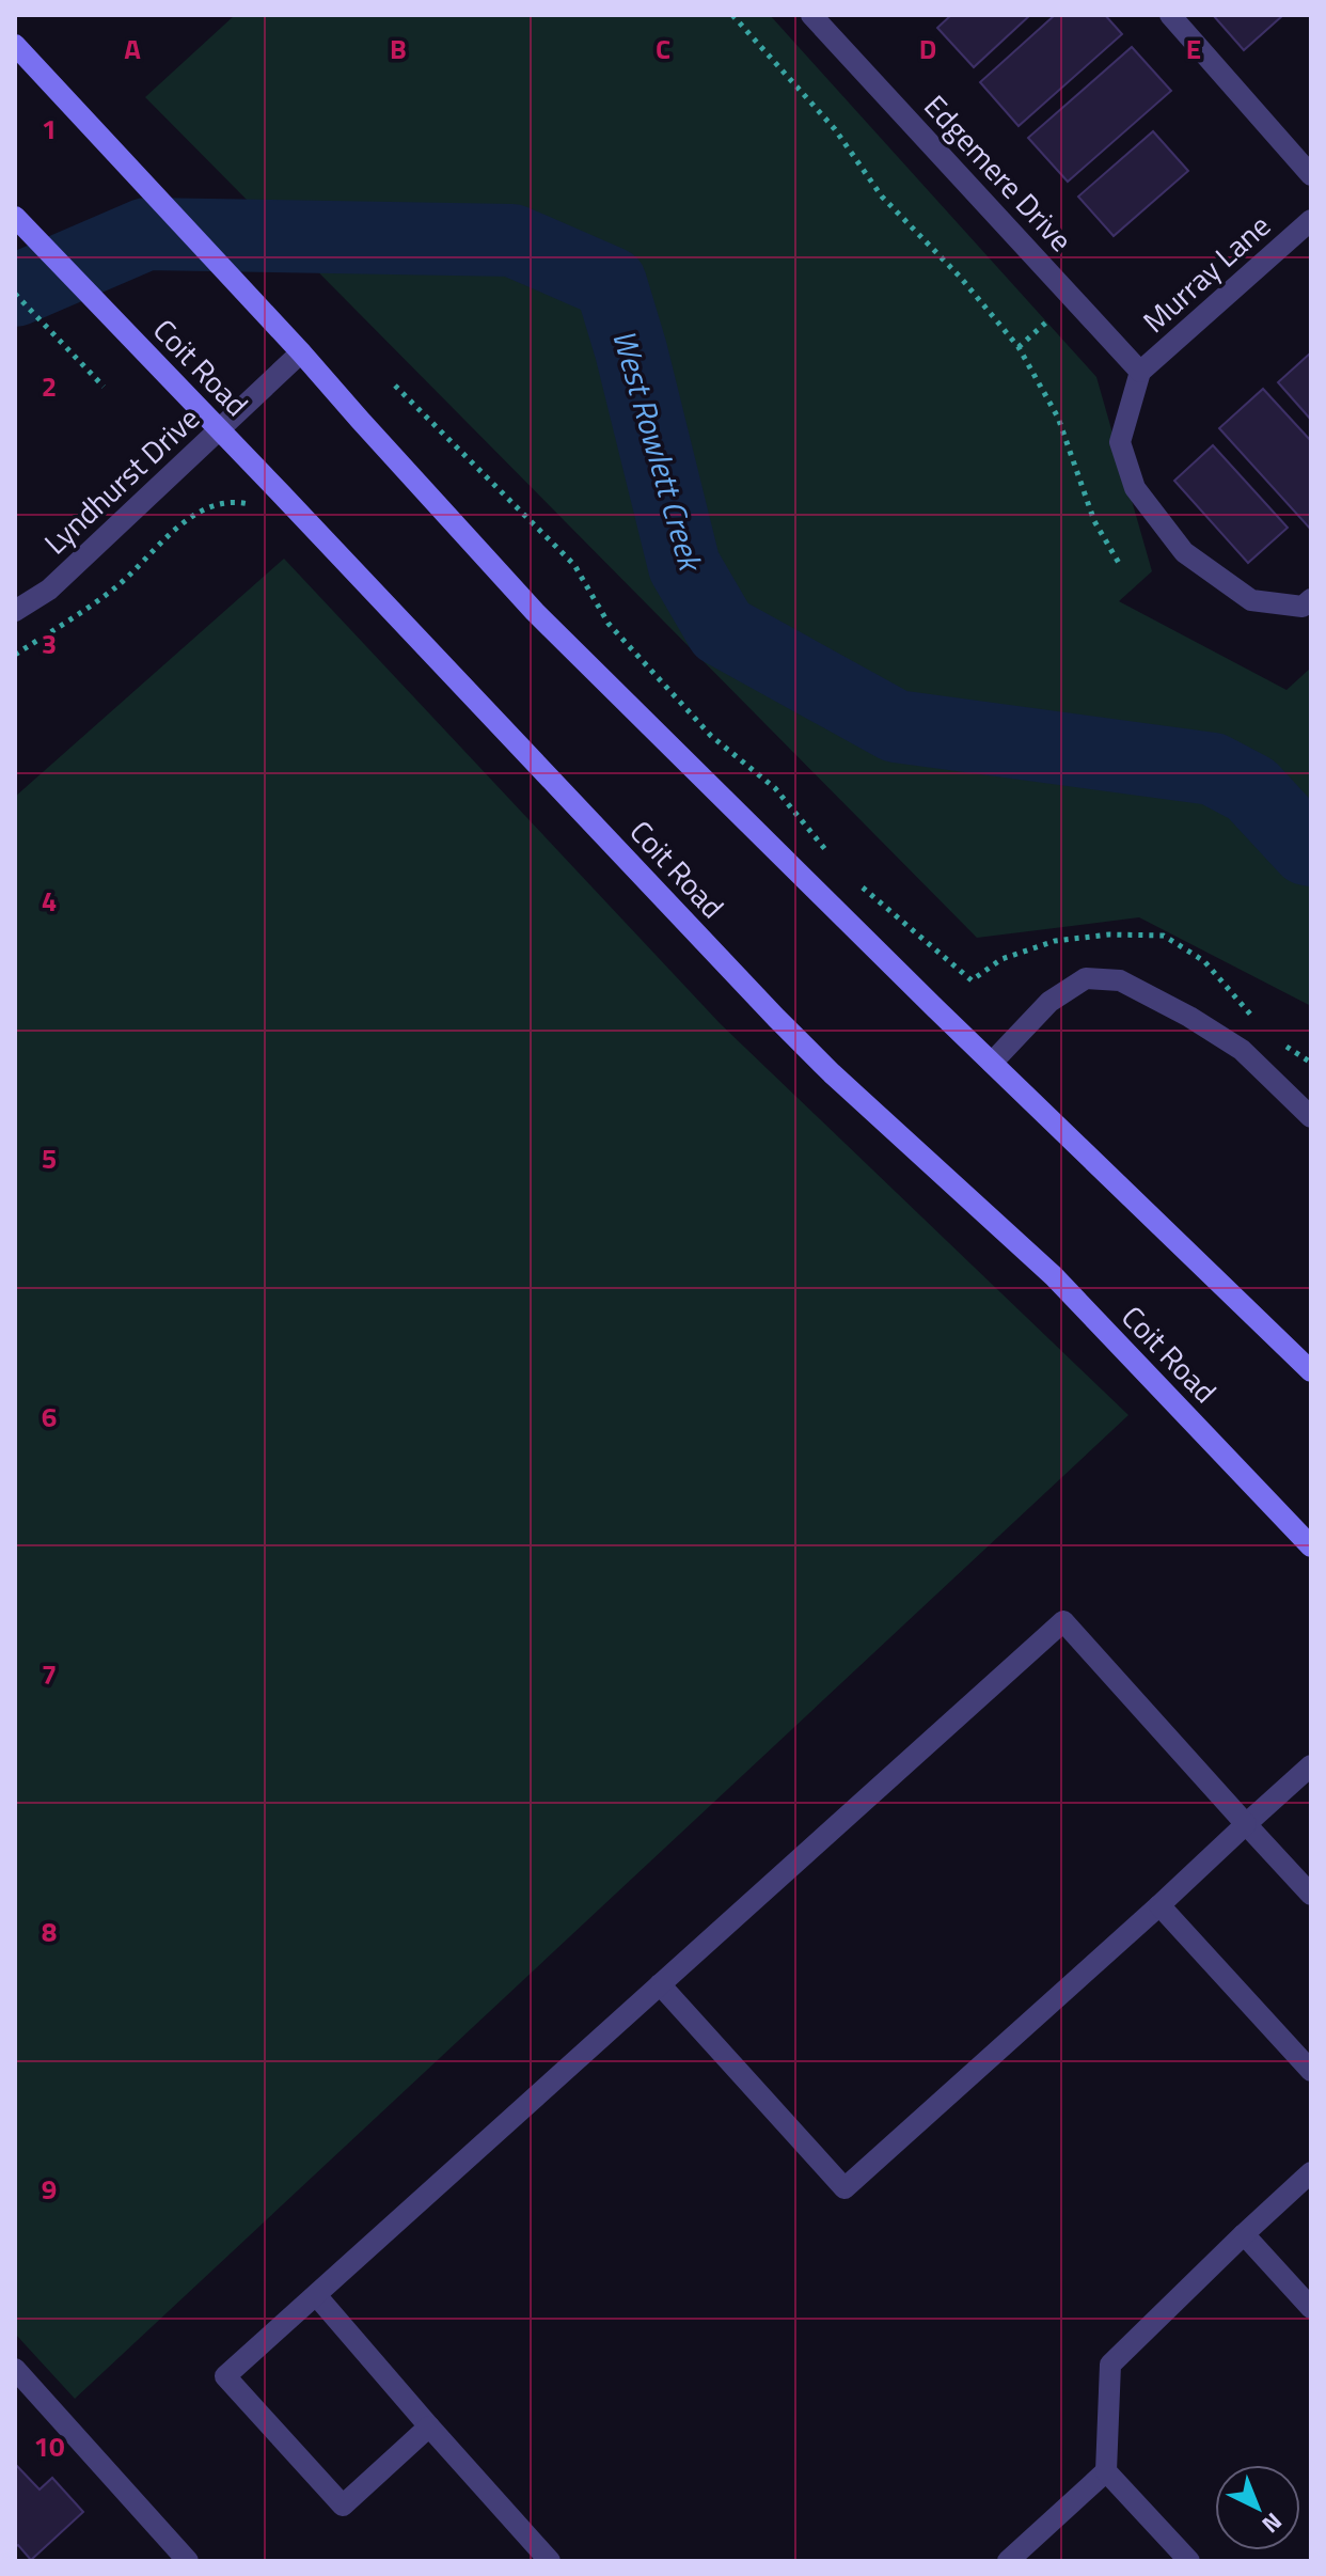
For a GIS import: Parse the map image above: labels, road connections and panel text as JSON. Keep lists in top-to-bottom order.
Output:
{
  "streets": {
    "main road": ["Coit Road"],
    "street": ["Edgemere Drive", "Murray Lane", "Lyndhurst Drive"]
  },
  "crossings": [
    ["Edgemere Drive", "Murray Lane"],
    ["Coit Road", "Lyndhurst Drive"]
  ],
  "water": ["West Rowlett Creek"],
  "north": "bottom right",
  "grid": {
    "columns": [
      "A",
      "B",
      "C",
      "D",
      "E"
    ],
    "rows": [
      "1",
      "2",
      "3",
      "4",
      "5",
      "6",
      "7",
      "8",
      "9",
      "10"
    ]
  }
}
